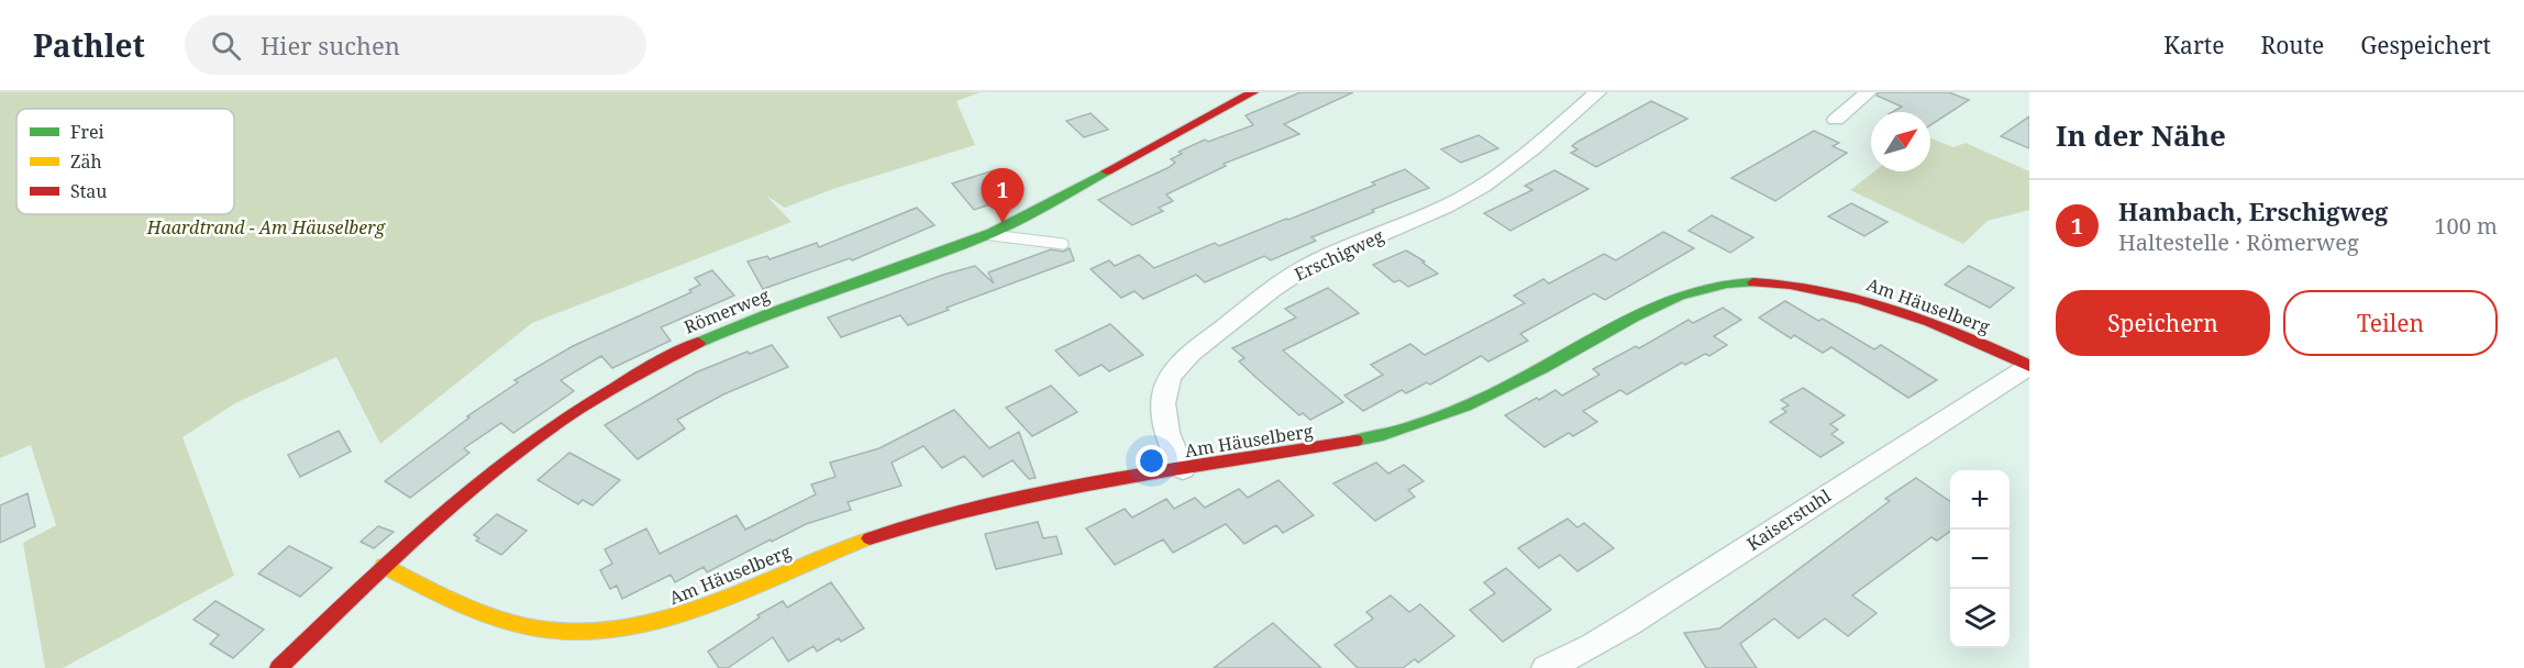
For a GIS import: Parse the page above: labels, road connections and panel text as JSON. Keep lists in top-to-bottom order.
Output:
{
  "streets": {
    "street": [
      "Erschigweg",
      "Am Häuselberg",
      "Römerweg",
      "Kaiserstuhl"
    ]
  },
  "crossings": [
    ["Erschigweg", "Am Häuselberg"],
    ["Am Häuselberg", "Römerweg"],
    ["Am Häuselberg", "Kaiserstuhl"]
  ],
  "parks": ["Haardtrand - Am Häuselberg"],
  "legend": ["Frei", "Zäh", "Stau"],
  "north": "top right",
  "page": {
    "header": "Pathlet",
    "search": "Hier suchen",
    "nav": ["Karte", "Route", "Gespeichert"],
    "heading": "In der Nähe",
    "pins": "1",
    "list": [
      {
        "mark": "1",
        "name": "Hambach, Erschigweg",
        "note": "Haltestelle · Römerweg",
        "value": "100 m"
      }
    ],
    "buttons": ["Speichern", "Teilen"],
    "map_buttons": ["+", "−"]
  }
}
